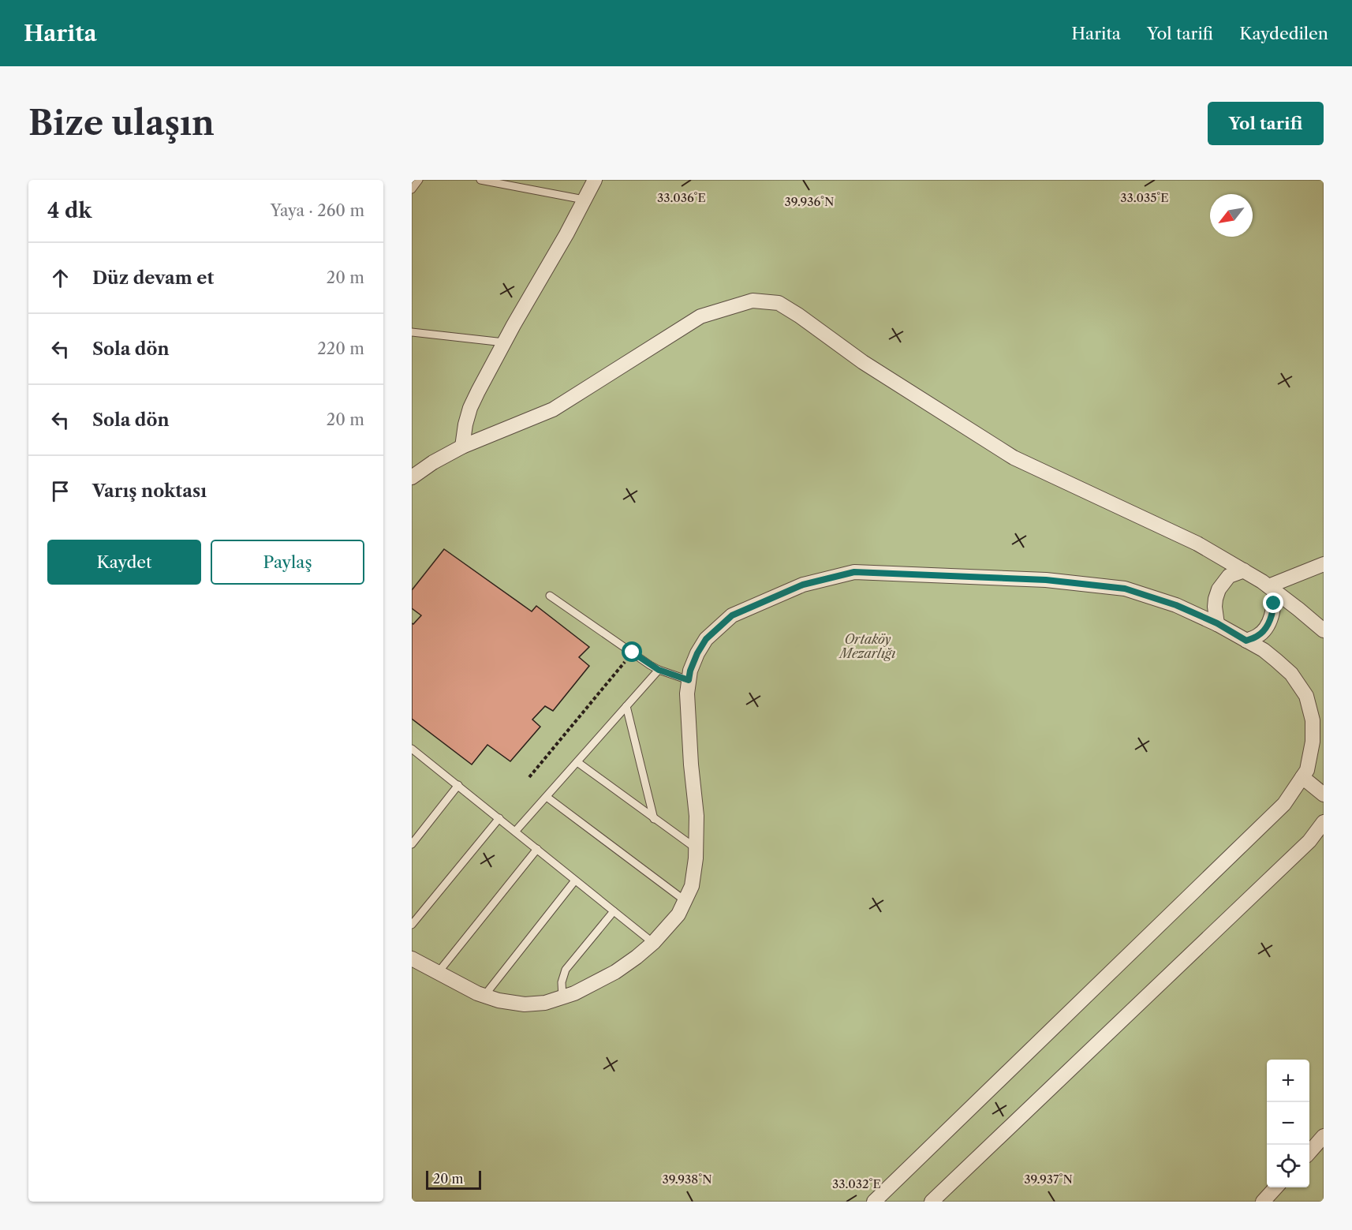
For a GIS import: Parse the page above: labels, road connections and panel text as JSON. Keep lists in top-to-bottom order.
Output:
{
  "parks": ["Ortaköy Mezarlığı"],
  "scale_bar": "20 m",
  "north": "bottom left",
  "page": {
    "header": "Harita",
    "nav": ["Harita", "Yol tarifi", "Kaydedilen"],
    "buttons": [
      "Yol tarifi",
      ["Kaydet", "Paylaş"]
    ],
    "title": "Bize ulaşın",
    "heading": ["4 dk", "Yaya · 260 m"],
    "list": [
      ["Düz devam et", "20 m"],
      ["Sola dön", "220 m"],
      ["Sola dön", "20 m"],
      "Varış noktası"
    ],
    "map_buttons": ["+", "−"],
    "scale": "20 m"
  },
  "coordinates": [
    "33.036°E",
    "33.035°E",
    "39.936°N",
    "39.938°N",
    "39.937°N",
    "33.032°E"
  ]
}
